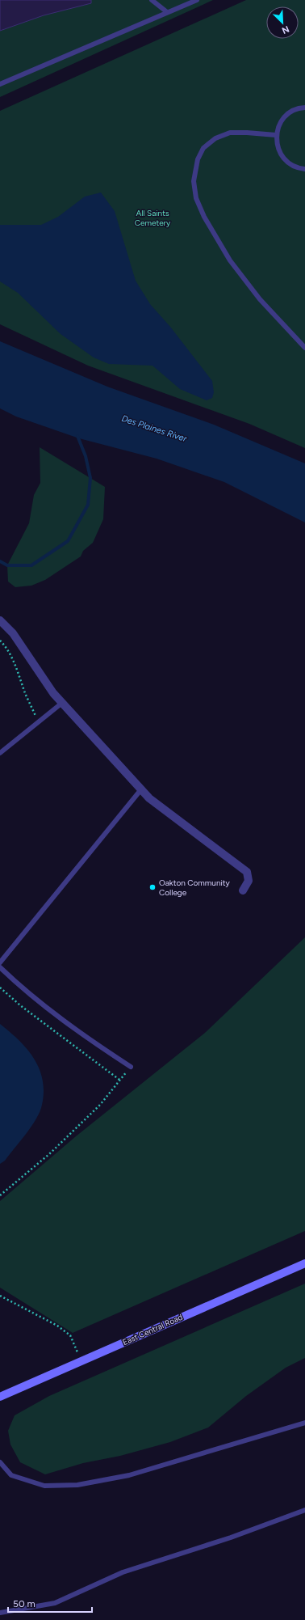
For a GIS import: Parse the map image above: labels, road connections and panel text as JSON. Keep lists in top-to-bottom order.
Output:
{
  "streets": {
    "main road": ["East Central Road"]
  },
  "water": ["Des Plaines River"],
  "parks": ["All Saints Cemetery"],
  "places": ["Oakton Community College"],
  "scale_bar": "50 m",
  "north": "bottom right"
}
